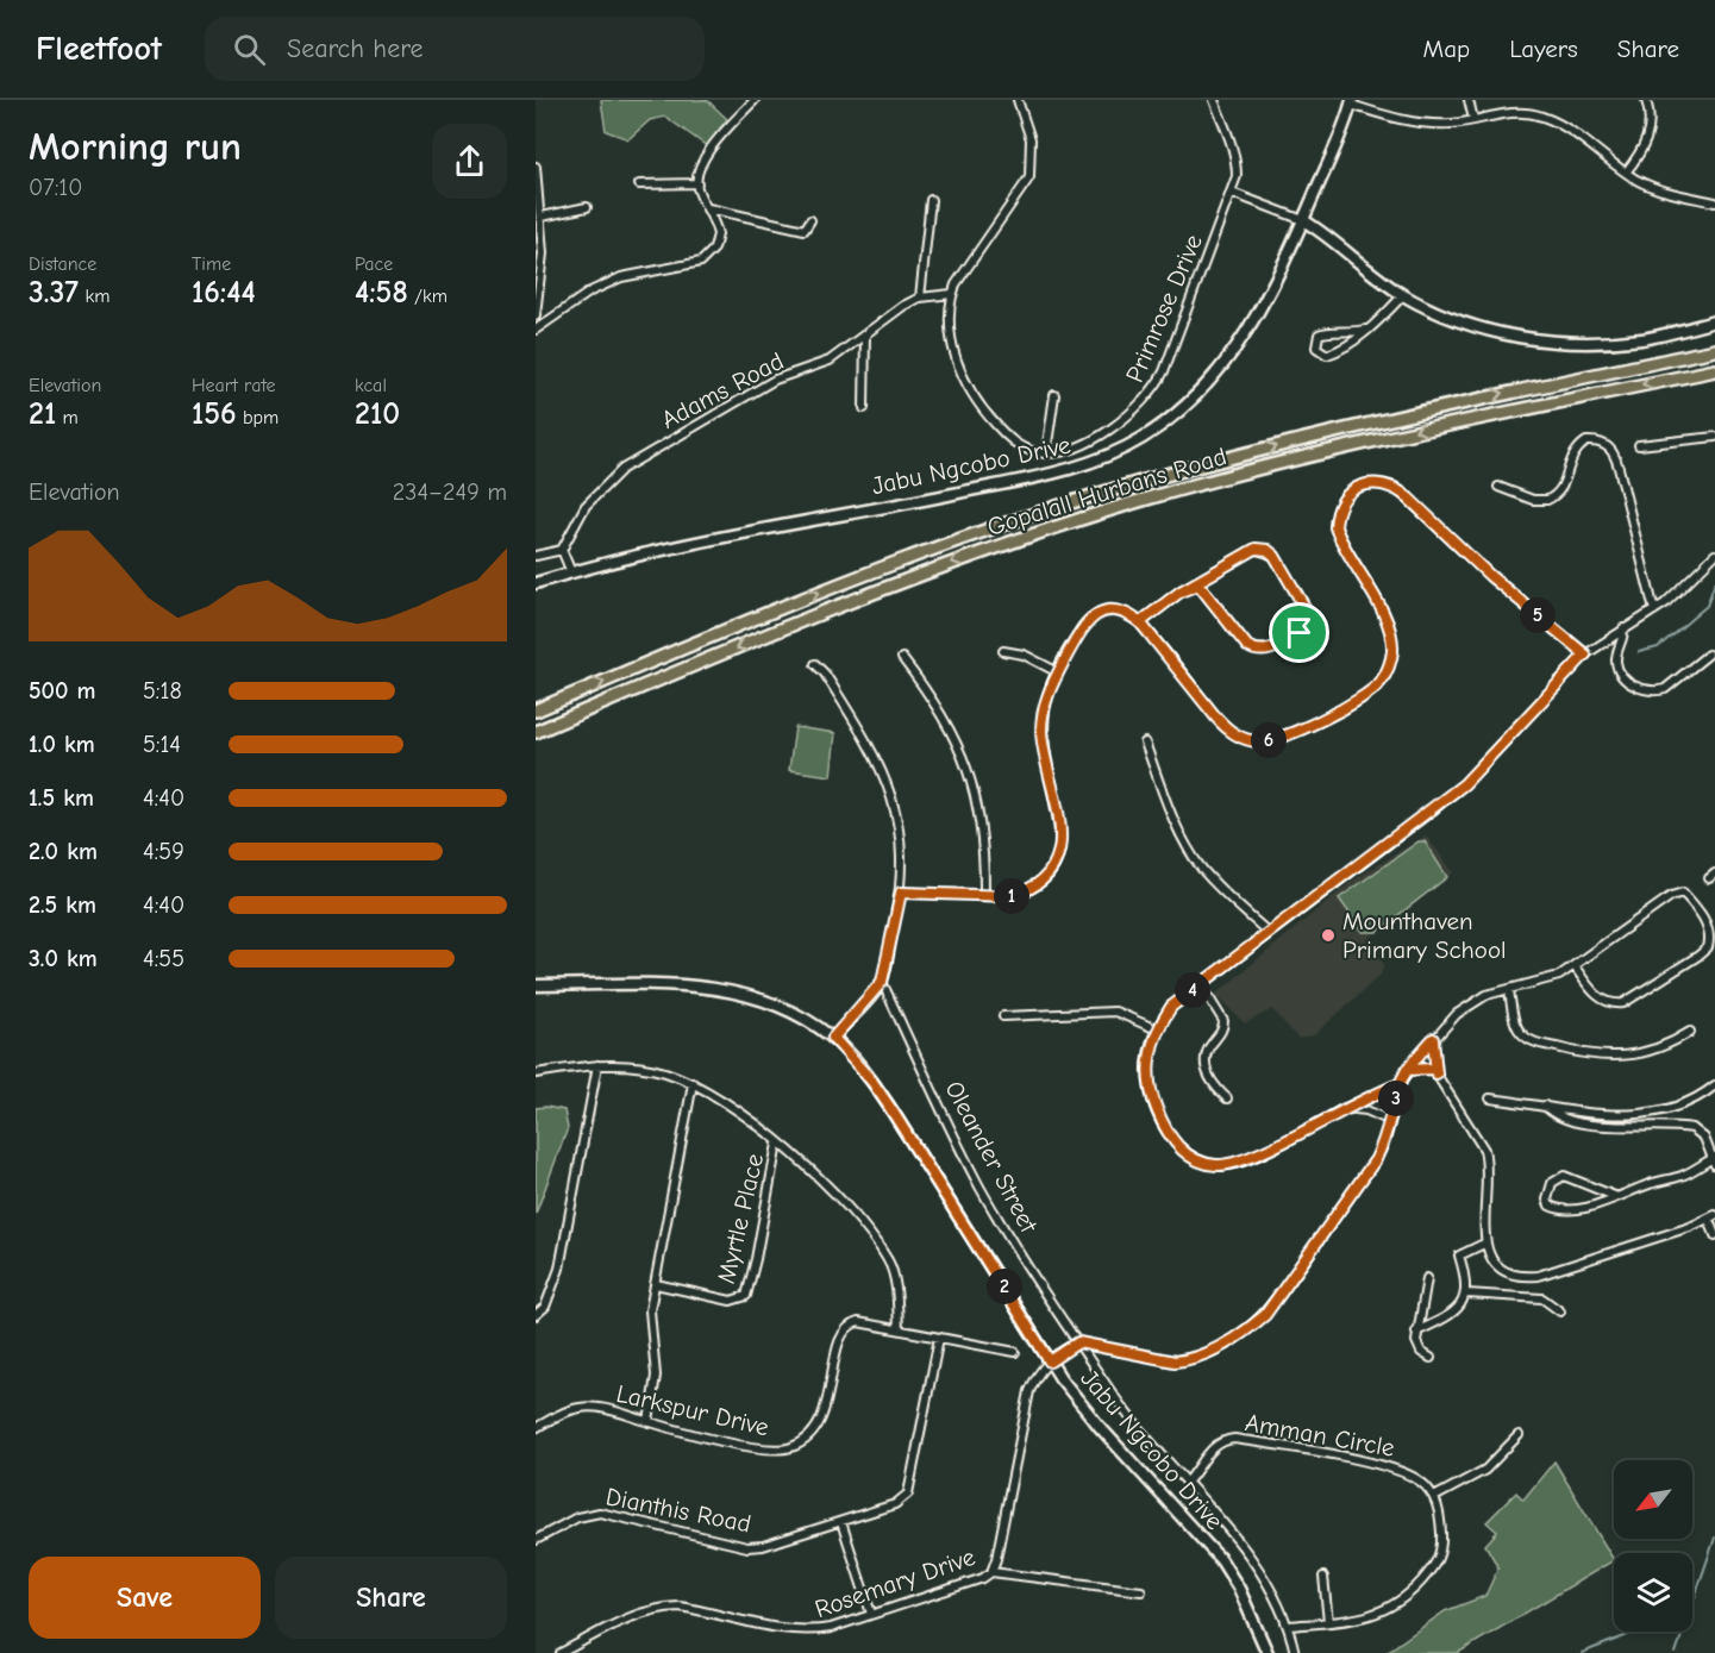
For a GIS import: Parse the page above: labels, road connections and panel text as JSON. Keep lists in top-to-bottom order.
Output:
{
  "streets": {
    "main road": ["Jabu Ngcobo Drive", "Gopalall Hurbans Road"],
    "street": [
      "Primrose Drive",
      "Adams Road",
      "Oleander Street",
      "Myrtle Place",
      "Larkspur Drive",
      "Amman Circle",
      "Dianthis Road",
      "Rosemary Drive"
    ]
  },
  "crossings": [
    ["Jabu Ngcobo Drive", "Rosemary Drive"],
    ["Oleander Street", "Amman Circle"],
    ["Larkspur Drive", "Dianthis Road"]
  ],
  "places": ["Mounthaven Primary School"],
  "north": "bottom left",
  "page": {
    "header": "Fleetfoot",
    "search": "Search here",
    "nav": ["Map", "Layers", "Share"],
    "heading": ["Morning run", "07:10"],
    "stats": [
      ["Distance", "3.37 km"],
      ["Time", "16:44"],
      ["Pace", "4:58 /km"],
      ["Elevation", "21 m"],
      ["Heart rate", "156 bpm"],
      ["kcal", "210"]
    ],
    "chart": ["Elevation", "234–249 m"],
    "pins": [
      "5",
      "6",
      "1",
      "4",
      "3",
      "2"
    ],
    "list": [
      {
        "name": "500 m",
        "note": "5:18"
      },
      {
        "name": "1.0 km",
        "note": "5:14"
      },
      {
        "name": "1.5 km",
        "note": "4:40"
      },
      {
        "name": "2.0 km",
        "note": "4:59"
      },
      {
        "name": "2.5 km",
        "note": "4:40"
      },
      {
        "name": "3.0 km",
        "note": "4:55"
      }
    ],
    "buttons": ["Save", "Share"]
  }
}
